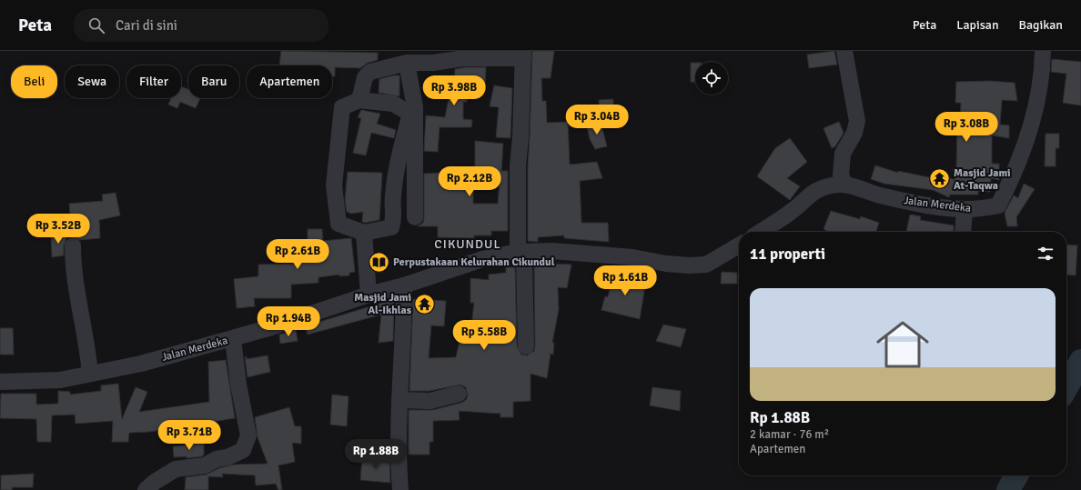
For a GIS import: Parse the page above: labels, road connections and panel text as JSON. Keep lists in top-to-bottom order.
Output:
{
  "streets": {
    "street": ["Jalan Merdeka"]
  },
  "districts": ["CIKUNDUL"],
  "places": {
    "temple": ["Masjid Jami At-Taqwa", "Masjid Jami Al-Ikhlas"],
    "library": ["Perpustakaan Kelurahan Cikundul"]
  },
  "page": {
    "header": "Peta",
    "search": "Cari di sini",
    "nav": ["Peta", "Lapisan", "Bagikan"],
    "chip": [
      "Beli",
      "Sewa",
      "Filter",
      "Baru",
      "Apartemen"
    ],
    "price": [
      "Rp 3.98B",
      "Rp 3.04B",
      "Rp 3.08B",
      "Rp 2.12B",
      "Rp 3.52B",
      "Rp 2.61B",
      "Rp 1.61B",
      "Rp 1.94B",
      "Rp 5.58B",
      "Rp 3.71B",
      "Rp 1.88B"
    ],
    "heading": "11 properti",
    "list": [
      {
        "name": "Rp 1.88B",
        "note": "2 kamar · 76 m² · Apartemen"
      }
    ]
  }
}
